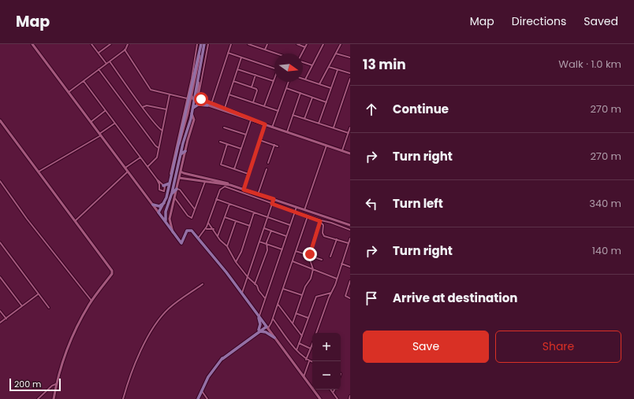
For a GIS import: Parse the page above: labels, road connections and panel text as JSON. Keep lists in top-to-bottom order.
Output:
{
  "scale_bar": "200 m",
  "north": "right",
  "page": {
    "header": "Map",
    "nav": ["Map", "Directions", "Saved"],
    "heading": ["13 min", "Walk · 1.0 km"],
    "list": [
      ["Continue", "270 m"],
      ["Turn right", "270 m"],
      ["Turn left", "340 m"],
      ["Turn right", "140 m"],
      "Arrive at destination"
    ],
    "buttons": ["Save", "Share"],
    "map_buttons": ["+", "−"],
    "scale": "200 m"
  }
}
